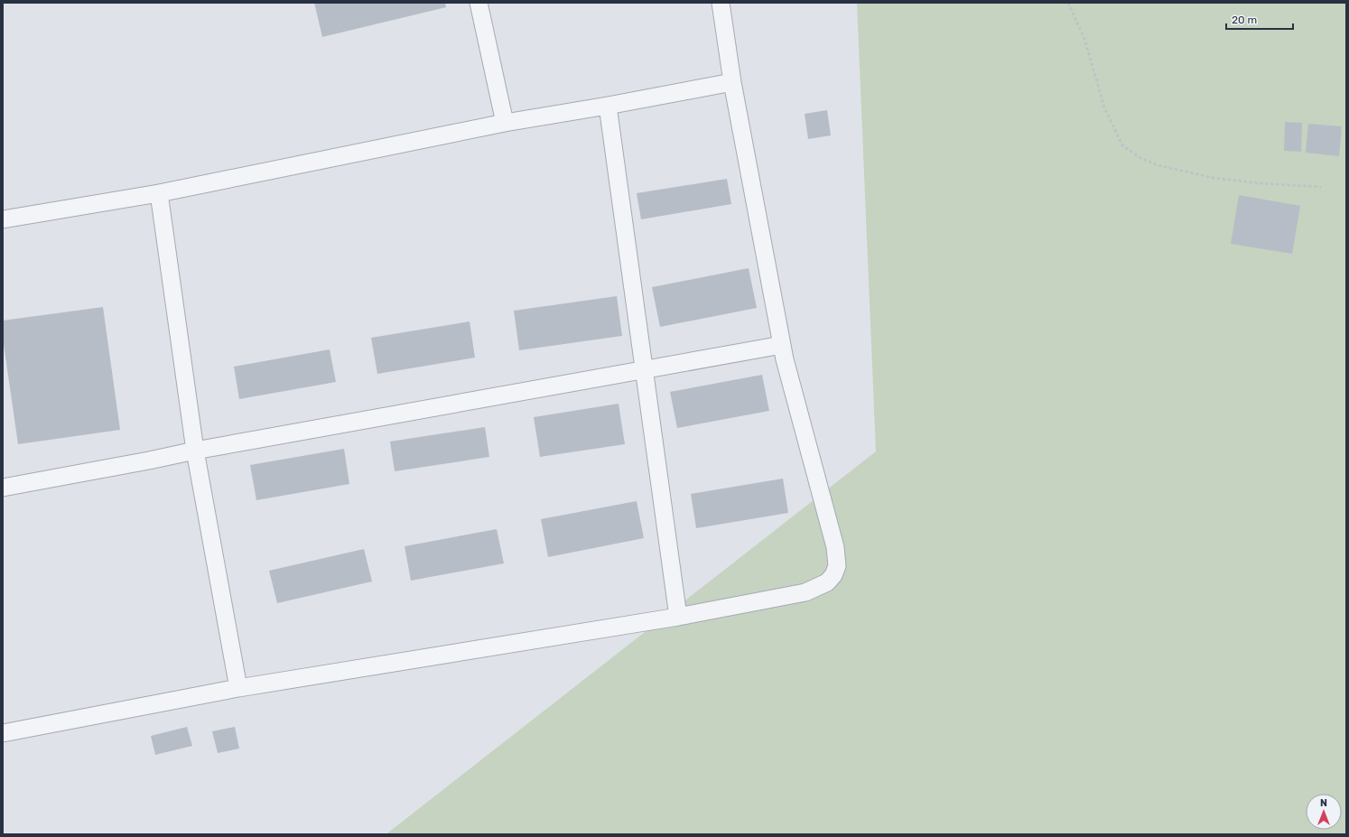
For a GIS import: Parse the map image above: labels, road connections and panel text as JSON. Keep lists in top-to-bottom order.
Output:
{
  "scale_bar": "20 m",
  "north": "top"
}
